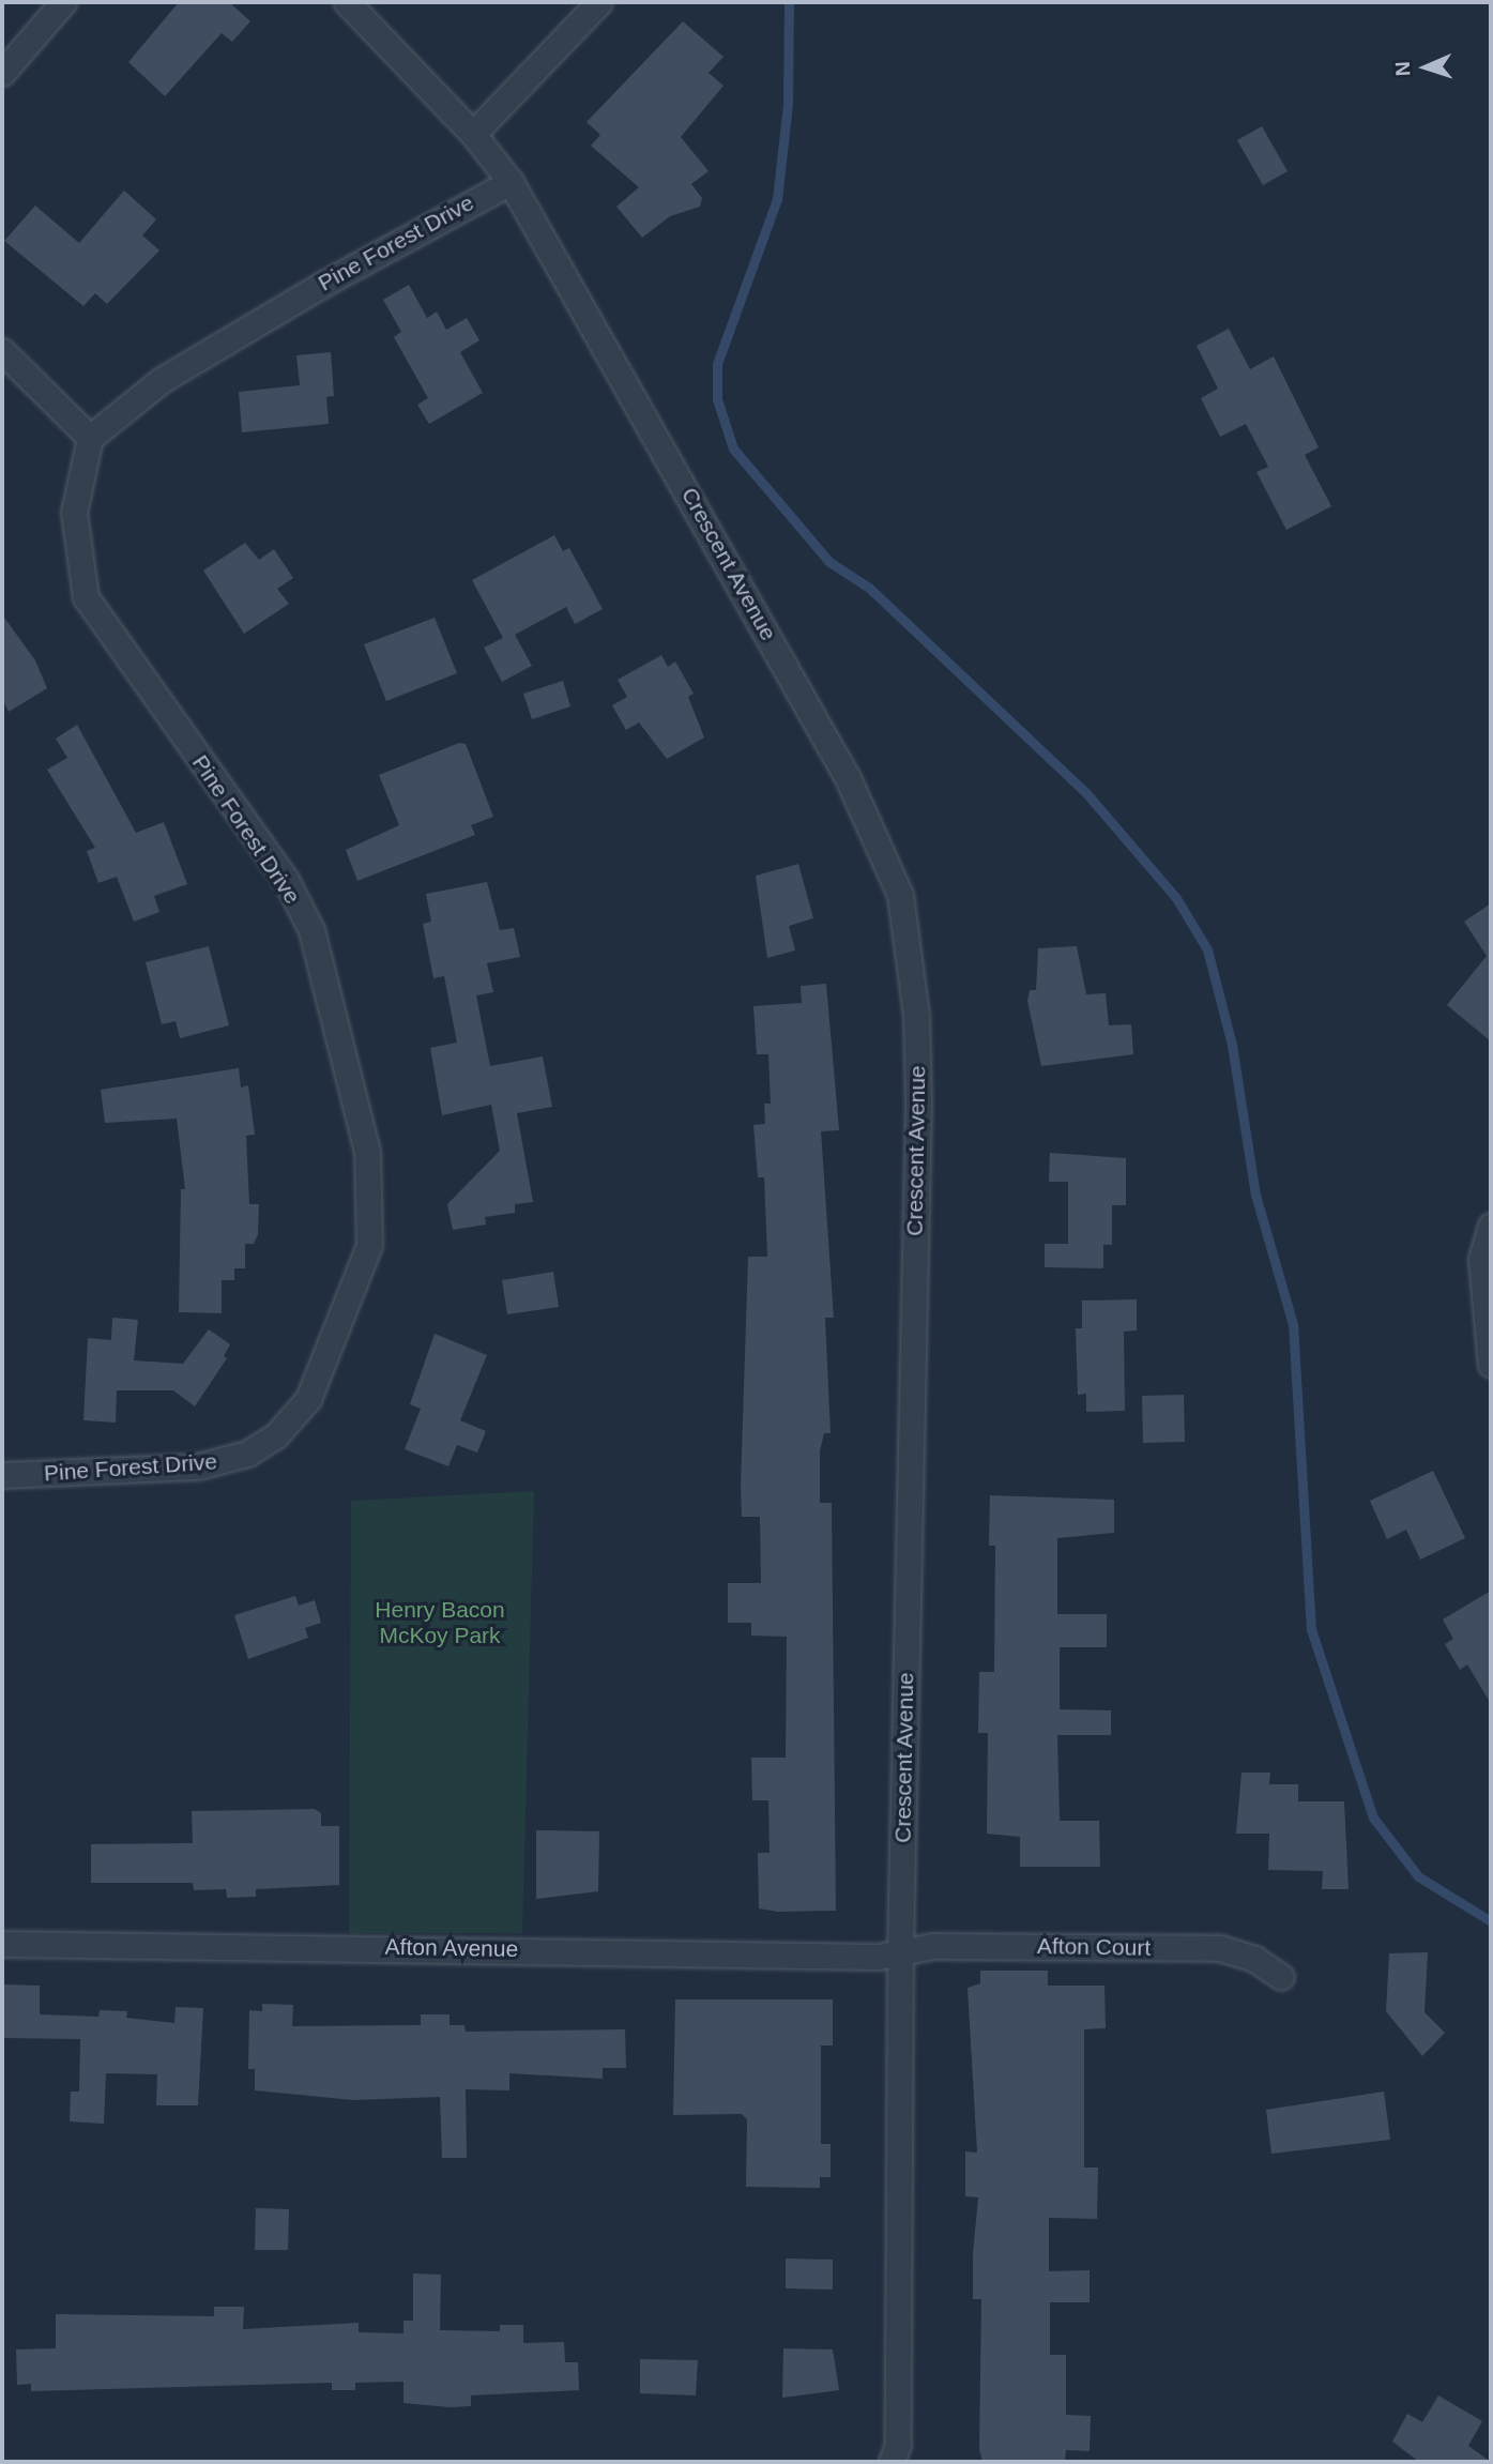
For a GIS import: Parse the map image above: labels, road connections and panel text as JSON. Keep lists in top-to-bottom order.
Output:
{
  "streets": {
    "street": [
      "Pine Forest Drive",
      "Crescent Avenue",
      "Afton Court",
      "Afton Avenue"
    ]
  },
  "crossings": [
    ["Pine Forest Drive", "Crescent Avenue"],
    ["Crescent Avenue", "Afton Court"],
    ["Crescent Avenue", "Afton Avenue"],
    ["Afton Court", "Afton Avenue"]
  ],
  "parks": ["Henry Bacon McKoy Park"],
  "north": "left"
}
